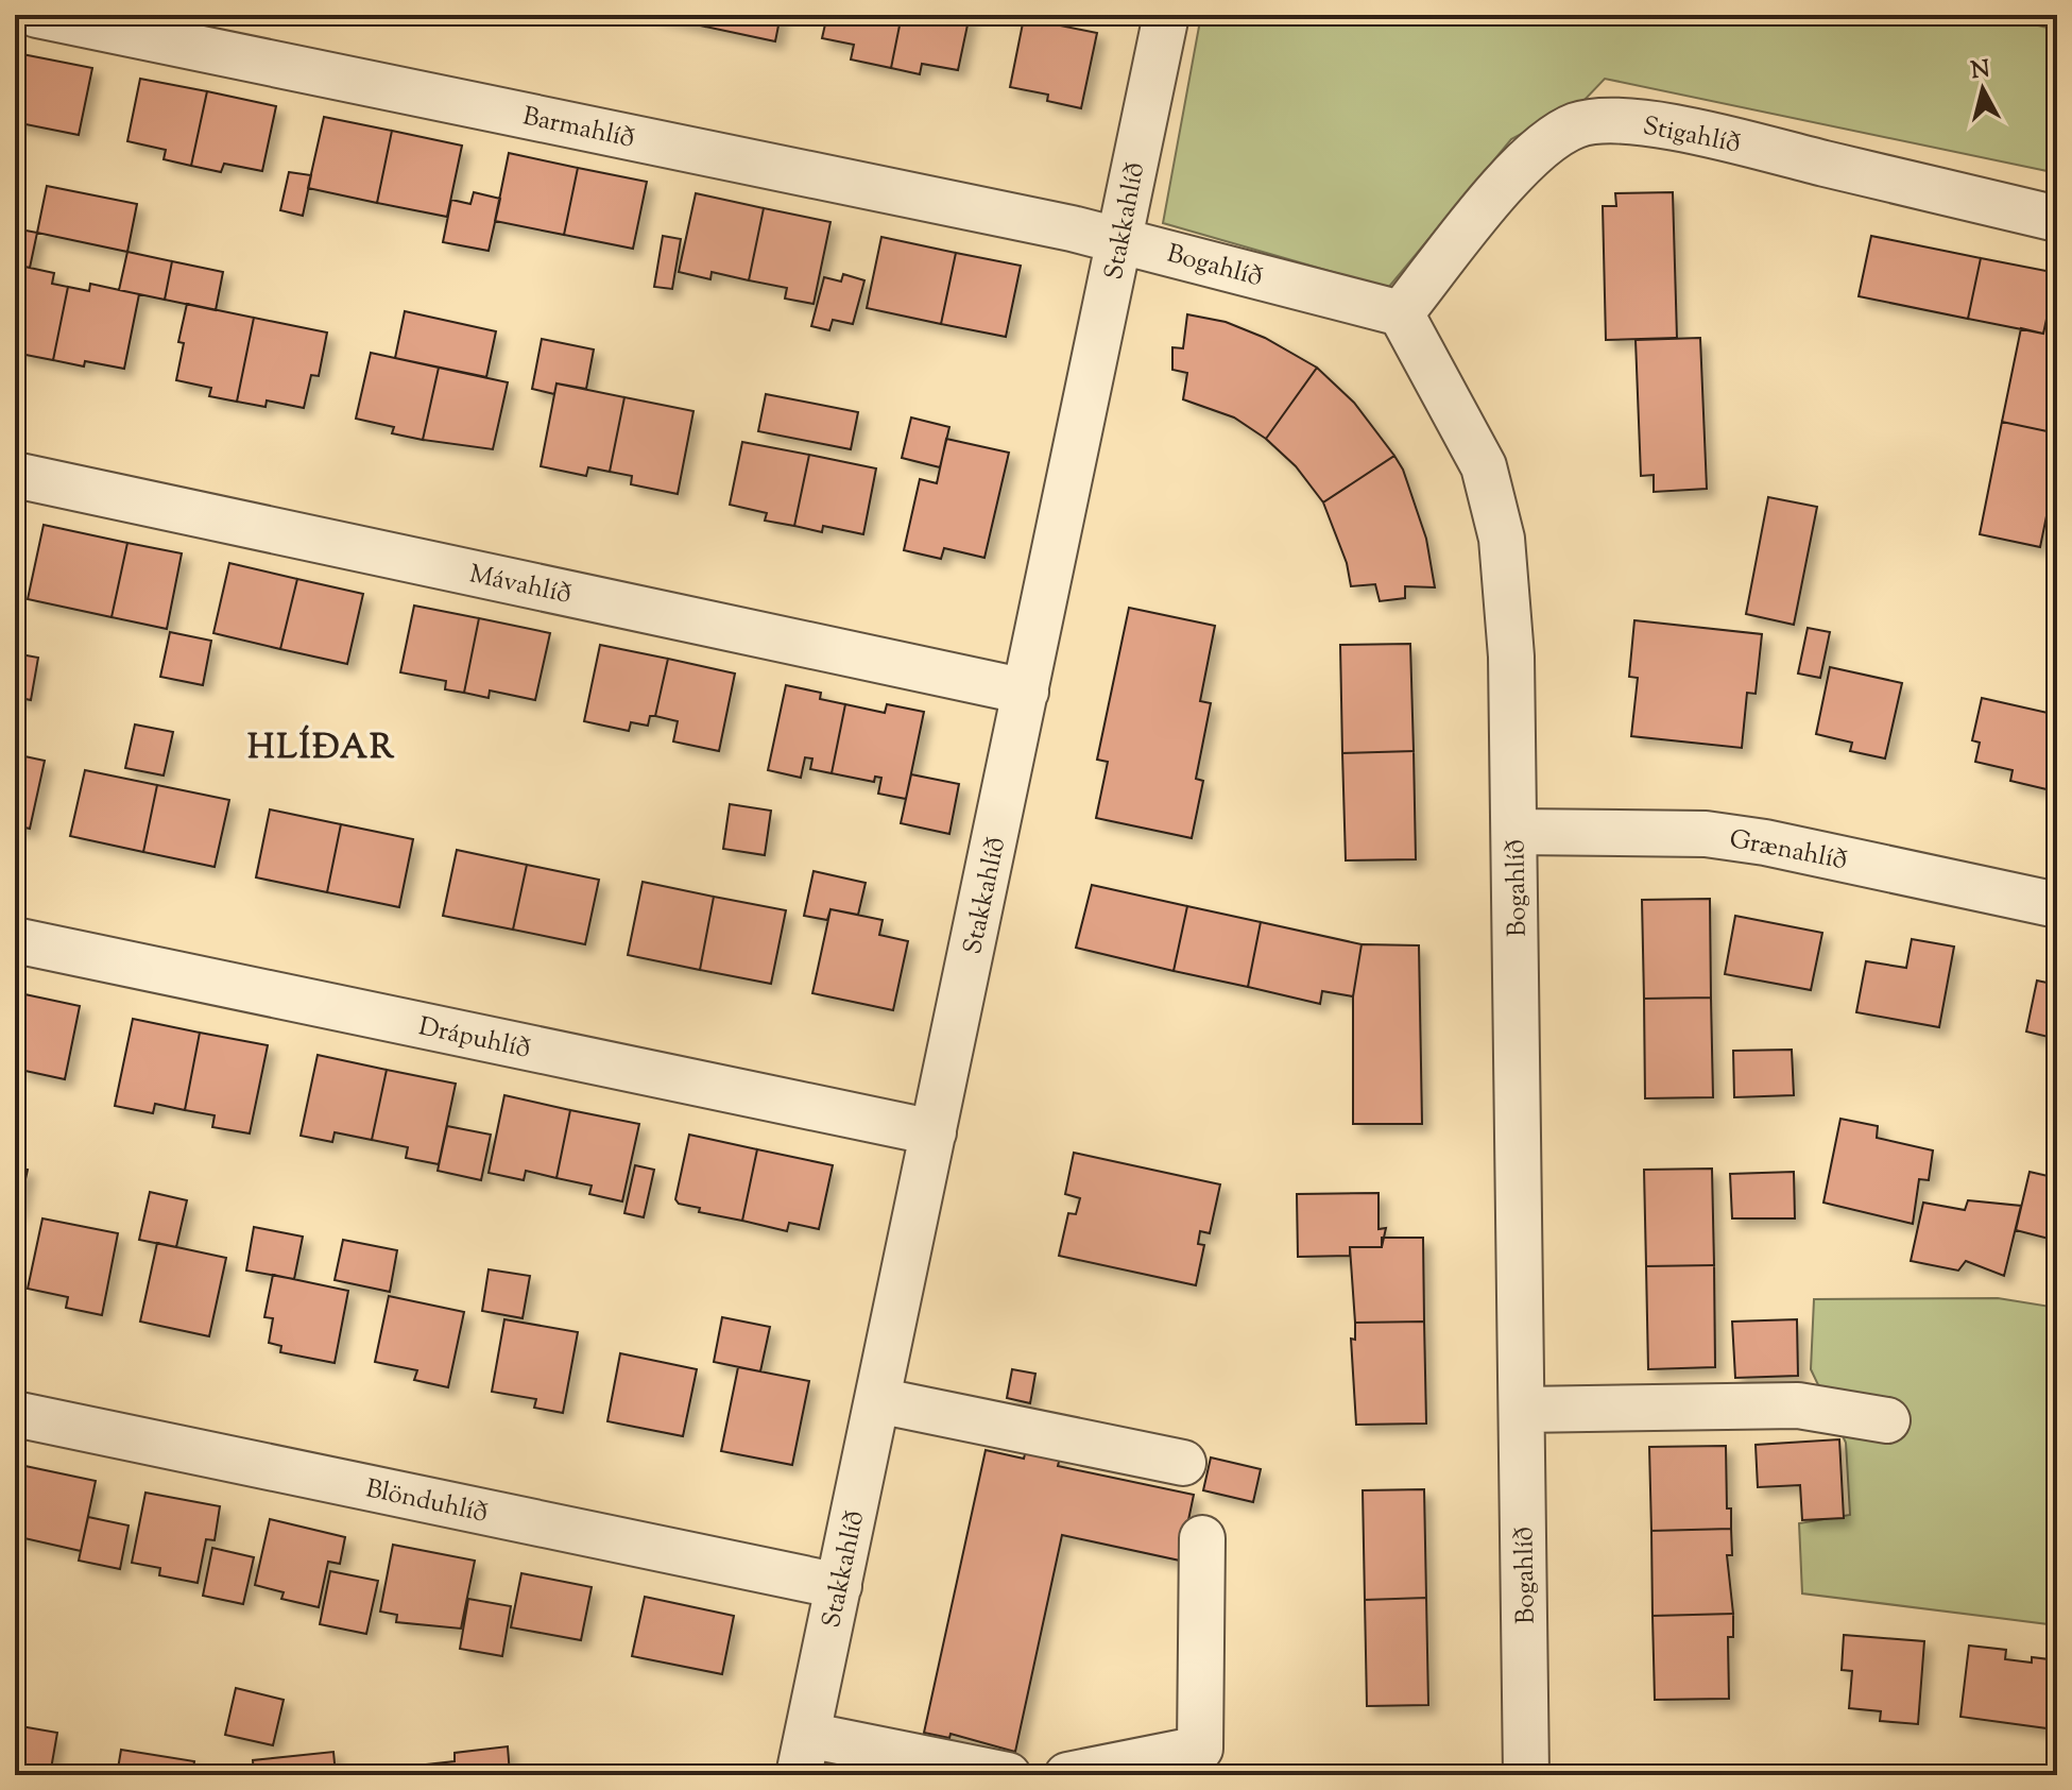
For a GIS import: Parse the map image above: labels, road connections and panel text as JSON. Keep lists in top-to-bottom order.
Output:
{
  "streets": {
    "street": [
      "Barmahlíð",
      "Stigahlíð",
      "Stakkahlíð",
      "Bogahlíð",
      "Mávahlíð",
      "Grænahlíð",
      "Drápuhlíð",
      "Blönduhlíð"
    ]
  },
  "crossings": [
    ["Barmahlíð", "Stakkahlíð"],
    ["Barmahlíð", "Bogahlíð"],
    ["Stigahlíð", "Bogahlíð"],
    ["Stakkahlíð", "Bogahlíð"],
    ["Stakkahlíð", "Mávahlíð"],
    ["Stakkahlíð", "Drápuhlíð"],
    ["Stakkahlíð", "Blönduhlíð"],
    ["Bogahlíð", "Grænahlíð"]
  ],
  "districts": ["HLÍÐAR"],
  "north": "top"
}
